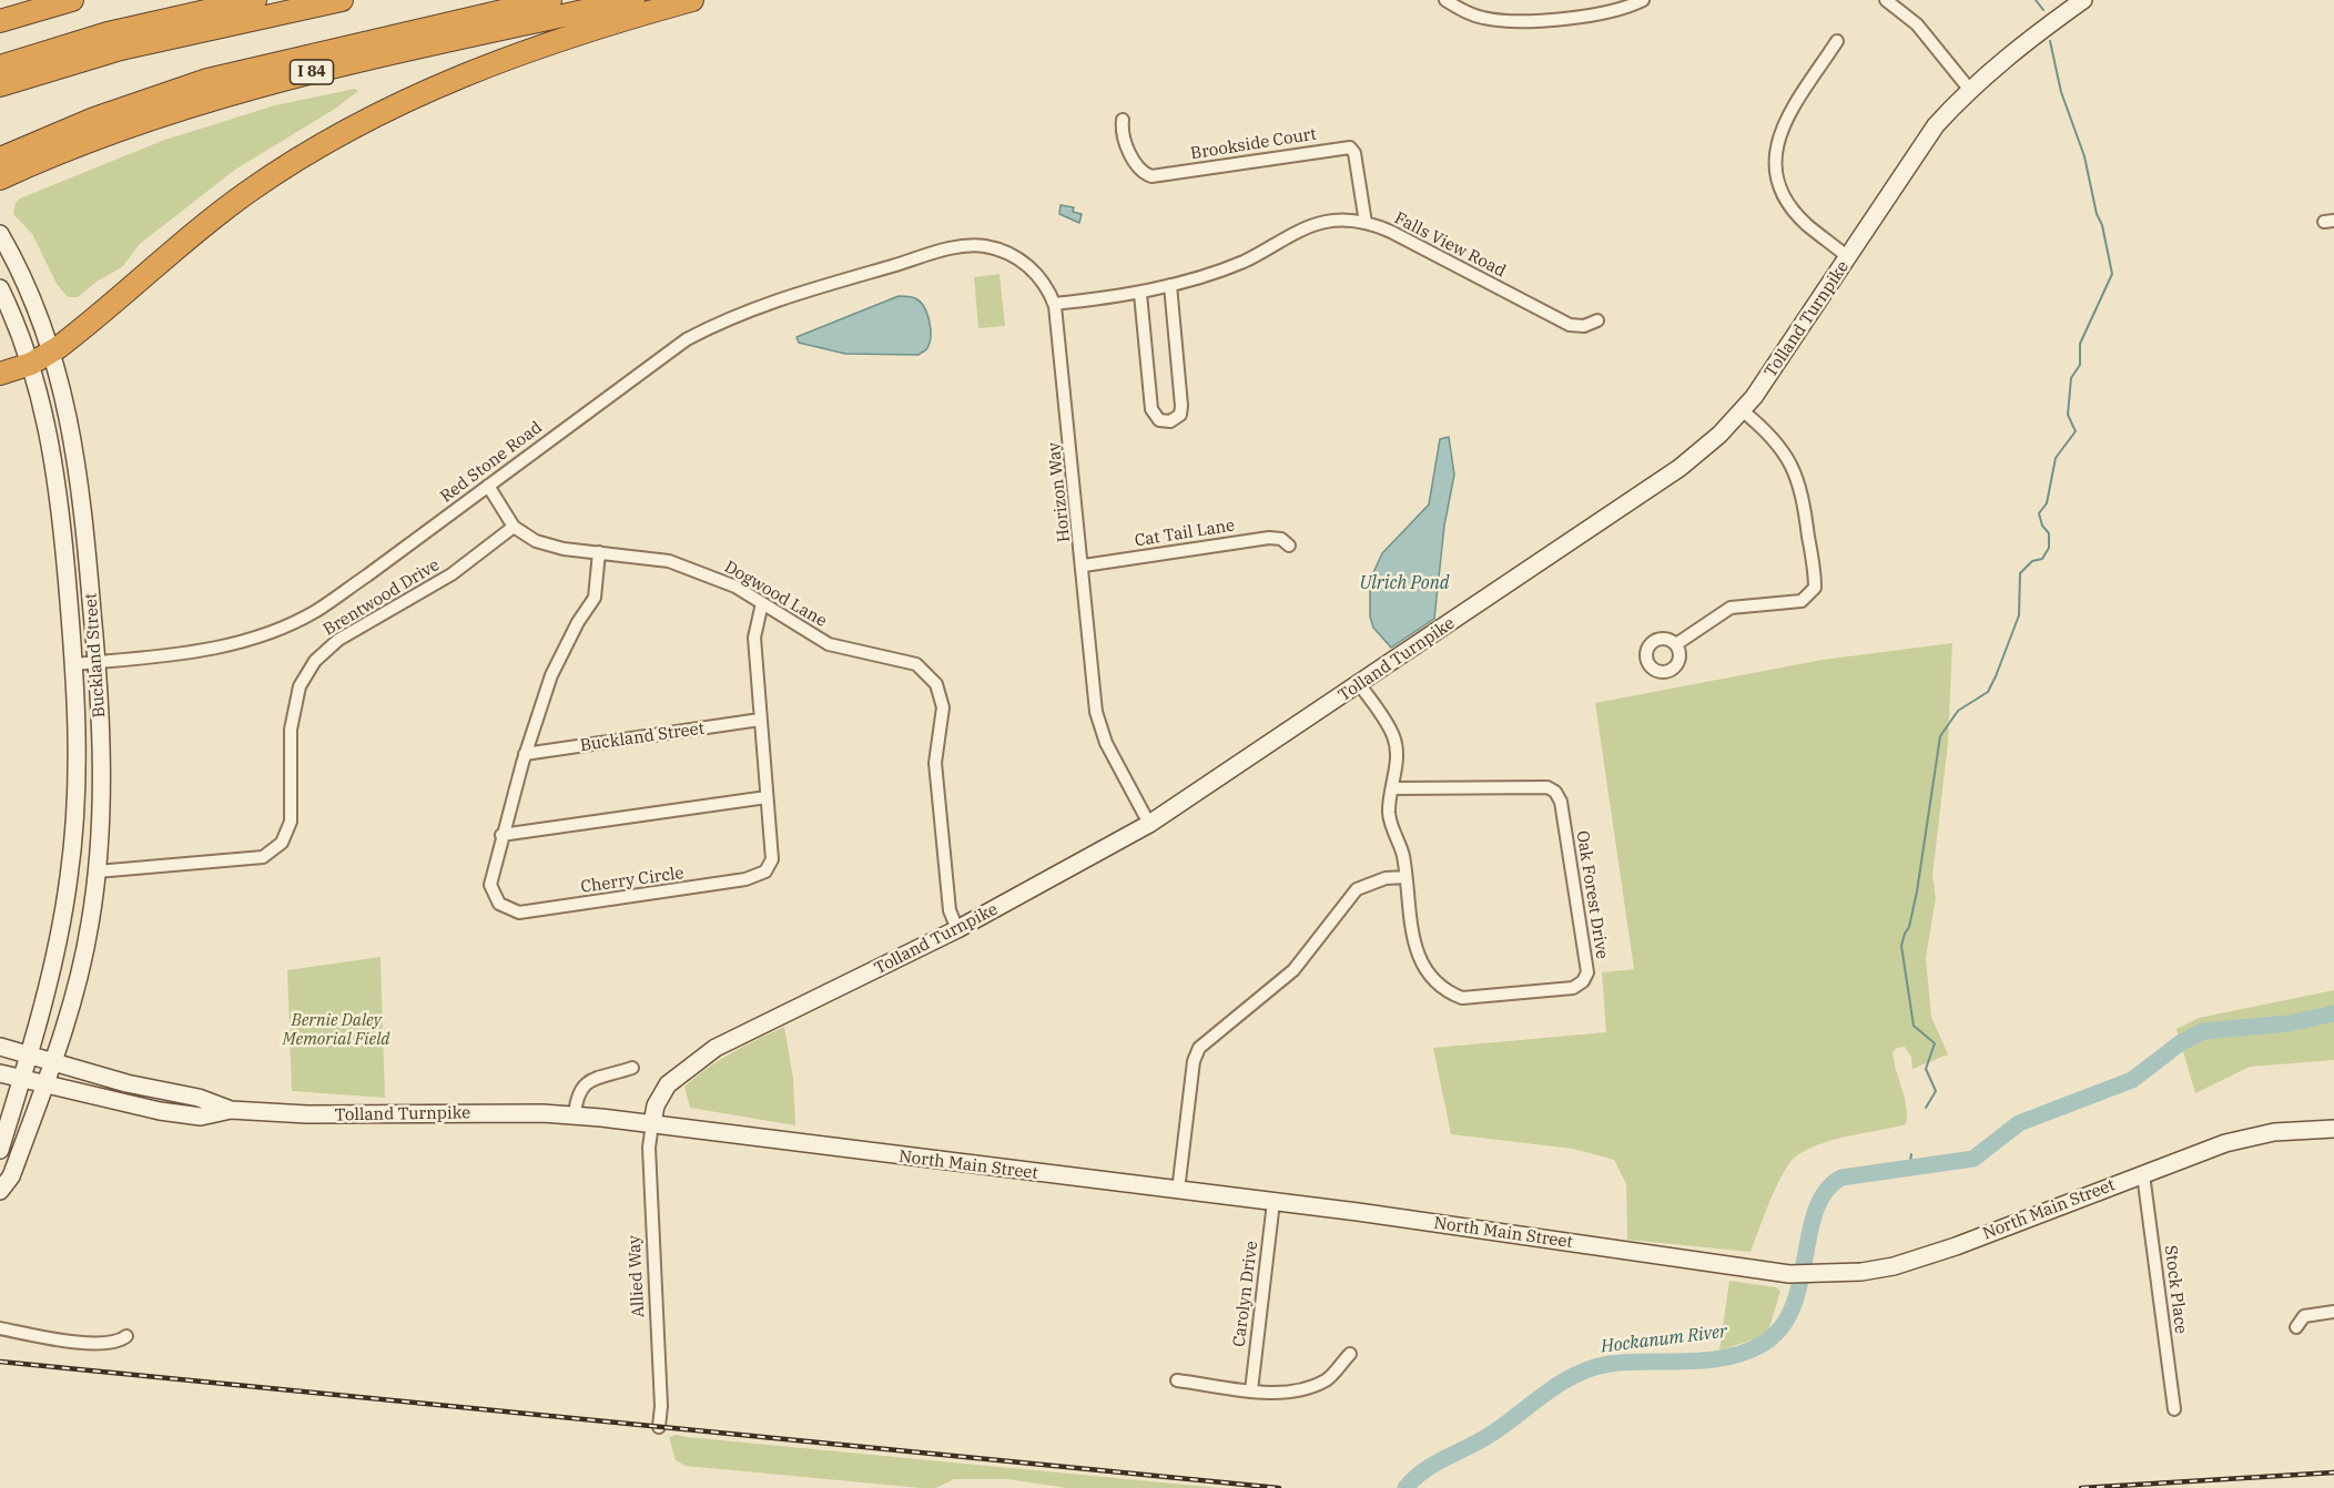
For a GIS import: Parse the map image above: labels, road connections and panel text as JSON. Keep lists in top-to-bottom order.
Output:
{
  "streets": {
    "highway": ["I 84"],
    "main road": ["Tolland Turnpike", "Buckland Street", "North Main Street"],
    "street": [
      "Brookside Court",
      "Falls View Road",
      "Red Stone Road",
      "Horizon Way",
      "Cat Tail Lane",
      "Dogwood Lane",
      "Brentwood Drive",
      "Cherry Circle",
      "Oak Forest Drive",
      "Allied Way",
      "Stock Place",
      "Carolyn Drive"
    ]
  },
  "crossings": [
    ["Brookside Court", "Falls View Road"],
    ["Falls View Road", "Horizon Way"],
    ["Tolland Turnpike", "Horizon Way"],
    ["Tolland Turnpike", "Dogwood Lane"],
    ["Tolland Turnpike", "Buckland Street"],
    ["Tolland Turnpike", "Oak Forest Drive"],
    ["Tolland Turnpike", "North Main Street"],
    ["Tolland Turnpike", "Allied Way"],
    ["Red Stone Road", "Horizon Way"],
    ["Red Stone Road", "Dogwood Lane"],
    ["Red Stone Road", "Buckland Street"],
    ["Horizon Way", "Cat Tail Lane"],
    ["Dogwood Lane", "Brentwood Drive"],
    ["Dogwood Lane", "Cherry Circle"],
    ["Brentwood Drive", "Buckland Street"],
    ["Buckland Street", "Cherry Circle"],
    ["North Main Street", "Allied Way"],
    ["North Main Street", "Stock Place"],
    ["North Main Street", "Carolyn Drive"]
  ],
  "water": ["Ulrich Pond", "Hockanum River"],
  "parks": ["Bernie Daley Memorial Field"]
}
